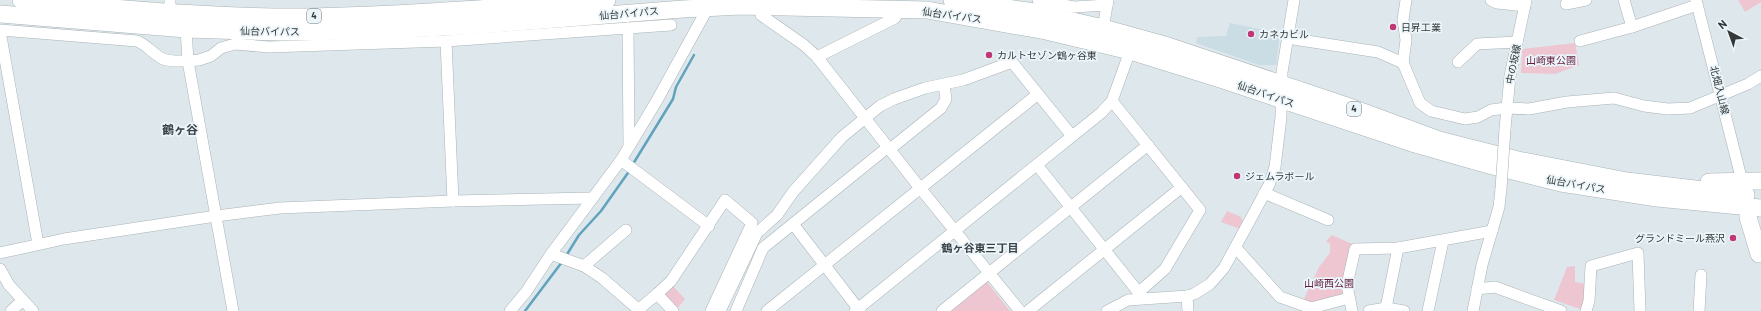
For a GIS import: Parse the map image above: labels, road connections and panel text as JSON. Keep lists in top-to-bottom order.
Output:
{
  "streets": {
    "highway": ["仙台バイパス", "4"],
    "street": ["中の坂線", "北畑入山線"]
  },
  "districts": ["鶴ヶ谷", "鶴ヶ谷東三丁目"],
  "parks": ["山崎東公園", "山崎西公園"],
  "places": [
    "日昇工業",
    "カネカビル",
    "カルトセゾン鶴ヶ谷東",
    "ジェムラポール",
    "グランドミール燕沢"
  ],
  "north": "top left"
}
